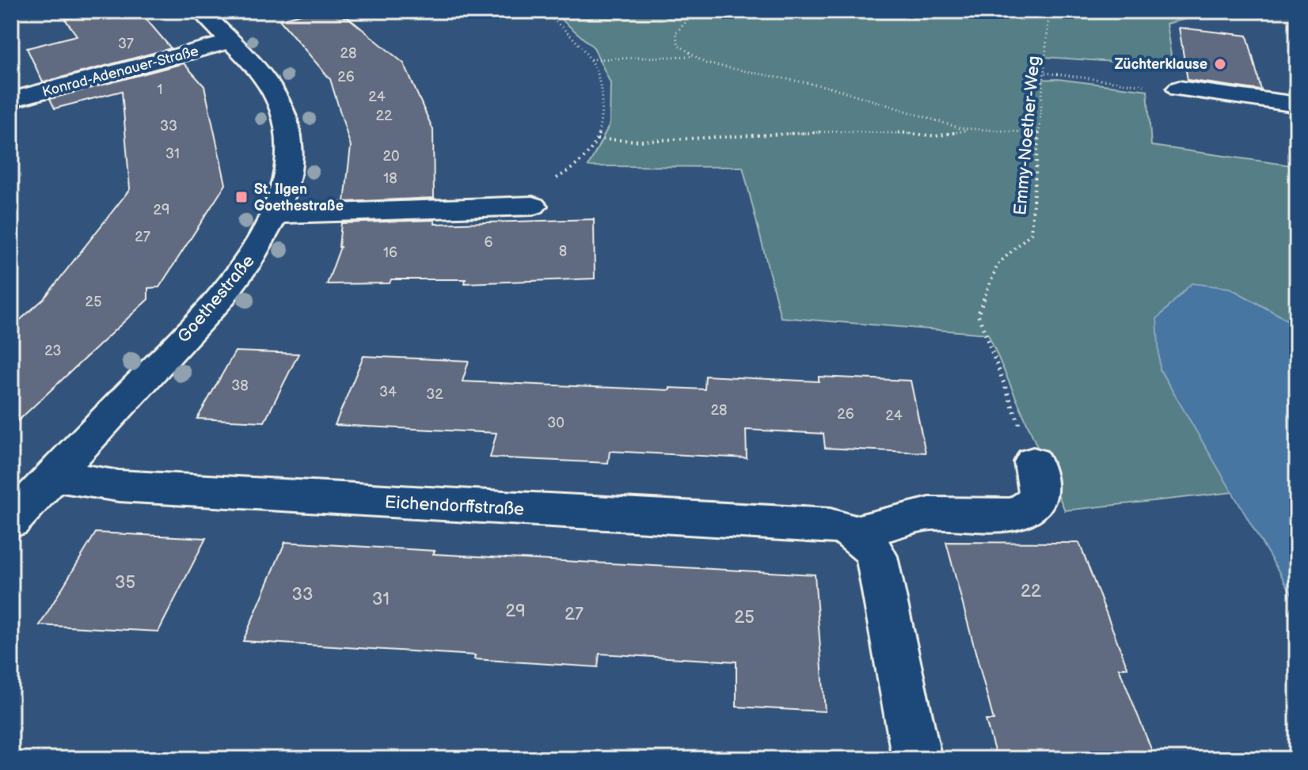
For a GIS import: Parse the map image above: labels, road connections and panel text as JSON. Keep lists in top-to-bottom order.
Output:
{
  "streets": {
    "street": ["Konrad-Adenauer-Straße", "Goethestraße", "Eichendorffstraße"],
    "path": ["Emmy-Noether-Weg"]
  },
  "crossings": [
    ["Konrad-Adenauer-Straße", "Goethestraße"],
    ["Emmy-Noether-Weg", "Eichendorffstraße"],
    ["Goethestraße", "Eichendorffstraße"]
  ],
  "places": {
    "other": ["Züchterklause"],
    "transit": ["St. Ilgen Goethestraße"]
  },
  "house_numbers": [
    "37",
    "28",
    "26",
    "1",
    "24",
    "22",
    "33",
    "31",
    "20",
    "18",
    "29",
    "27",
    "6",
    "8",
    "16",
    "25",
    "23",
    "38",
    "34",
    "32",
    "28",
    "26",
    "24",
    "30",
    "35",
    "22",
    "33",
    "31",
    "29",
    "27",
    "25"
  ]
}
